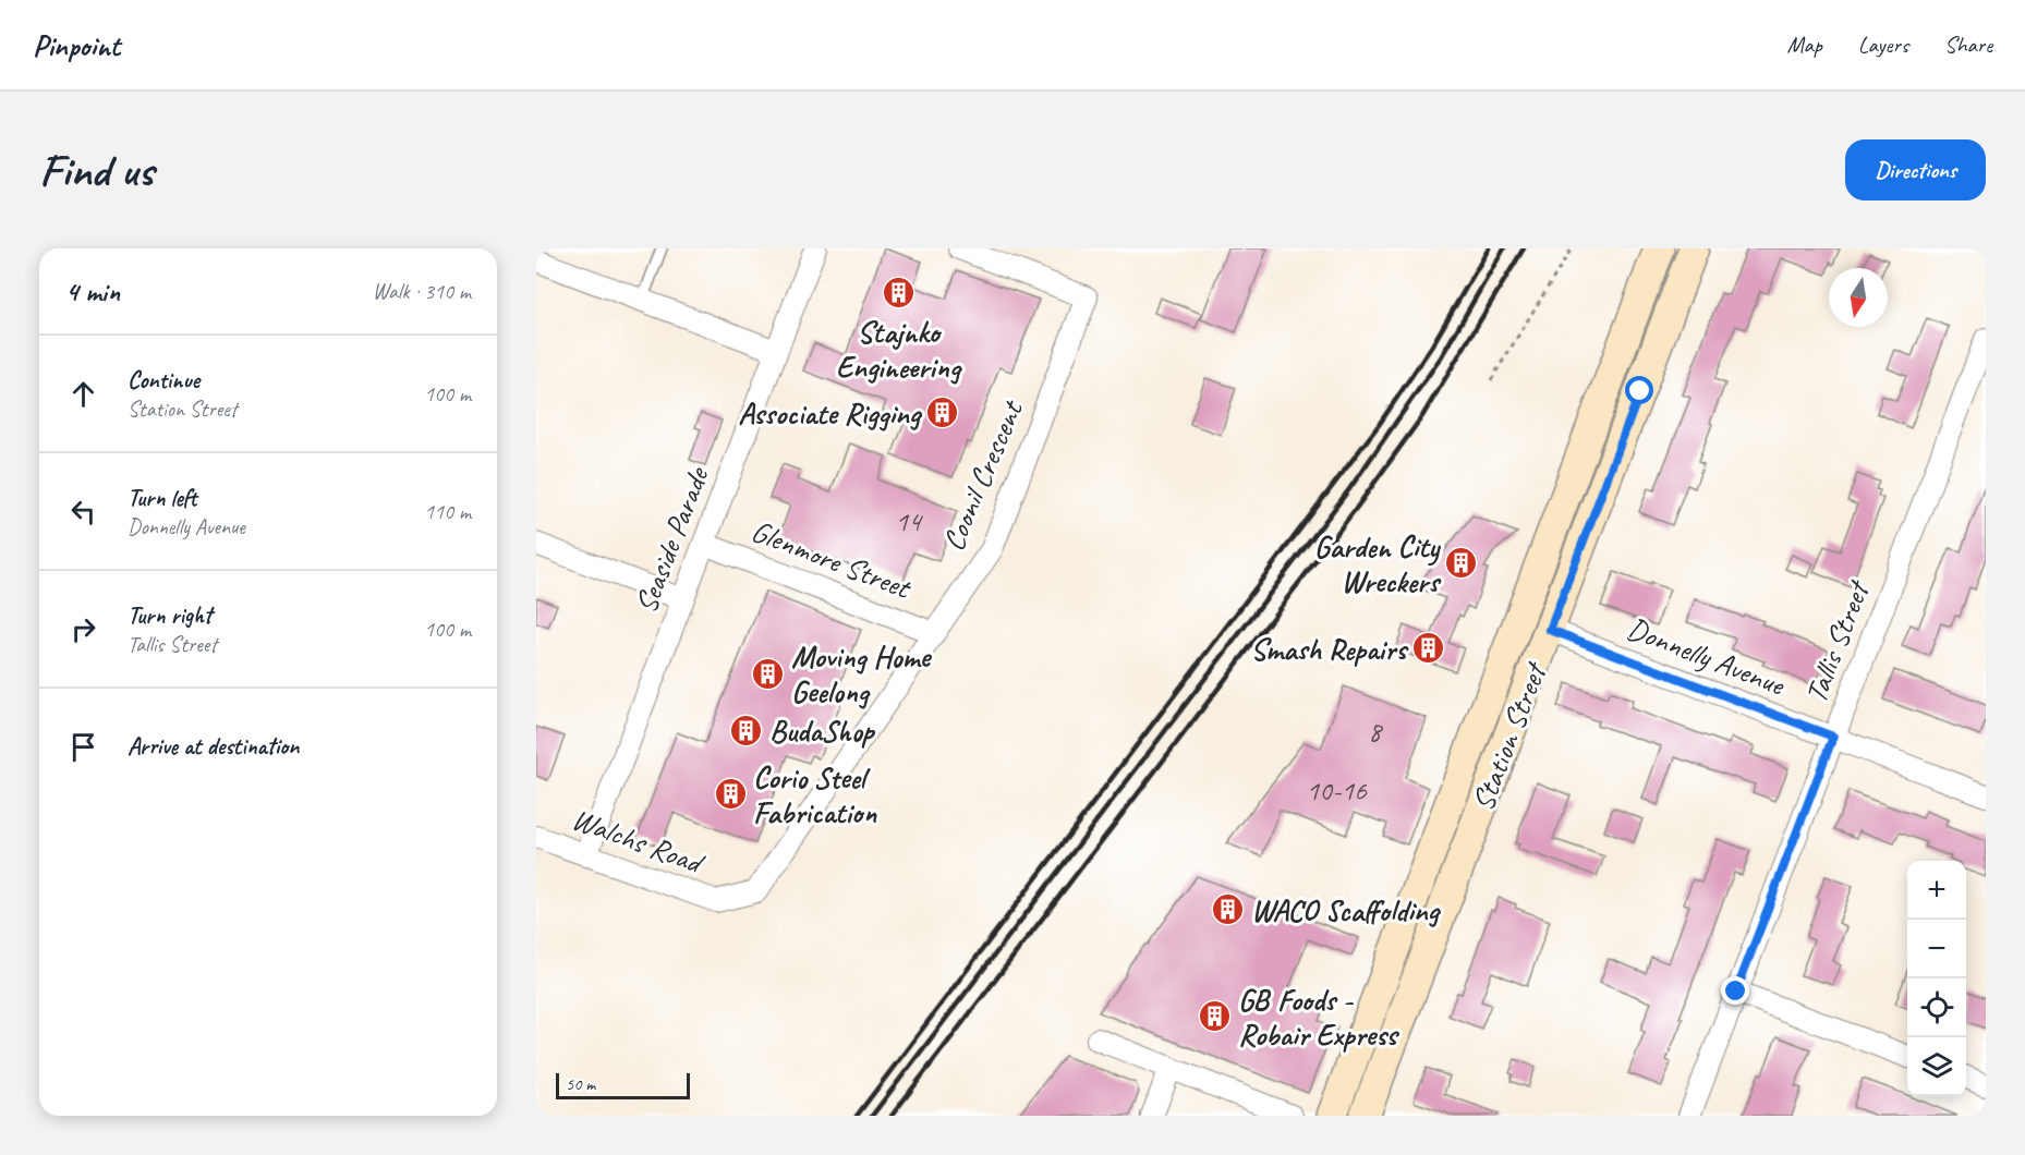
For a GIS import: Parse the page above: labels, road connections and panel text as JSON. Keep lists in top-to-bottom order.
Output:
{
  "streets": {
    "main road": ["Station Street"],
    "street": [
      "Coonil Crescent",
      "Seaside Parade",
      "Glenmore Street",
      "Tallis Street",
      "Donnelly Avenue",
      "Walchs Road"
    ]
  },
  "crossings": [
    ["Coonil Crescent", "Glenmore Street"],
    ["Coonil Crescent", "Walchs Road"],
    ["Seaside Parade", "Glenmore Street"],
    ["Seaside Parade", "Walchs Road"],
    ["Tallis Street", "Donnelly Avenue"],
    ["Donnelly Avenue", "Station Street"]
  ],
  "places": {
    "building": [
      "Stajnko Engineering",
      "Associate Rigging",
      "Garden City Wreckers",
      "Smash Repairs",
      "Moving Home Geelong",
      "BudaShop",
      "Corio Steel Fabrication",
      "WACO Scaffolding",
      "GB Foods - Robair Express"
    ]
  },
  "house_numbers": ["14", "8", "10-16"],
  "scale_bar": "50 m",
  "north": "bottom",
  "page": {
    "header": "Pinpoint",
    "nav": ["Map", "Layers", "Share"],
    "buttons": "Directions",
    "title": "Find us",
    "heading": ["4 min", "Walk · 310 m"],
    "list": [
      ["Continue", "Station Street", "100 m"],
      ["Turn left", "Donnelly Avenue", "110 m"],
      ["Turn right", "Tallis Street", "100 m"],
      "Arrive at destination"
    ],
    "map_buttons": ["+", "−"],
    "scale": "50 m"
  }
}
